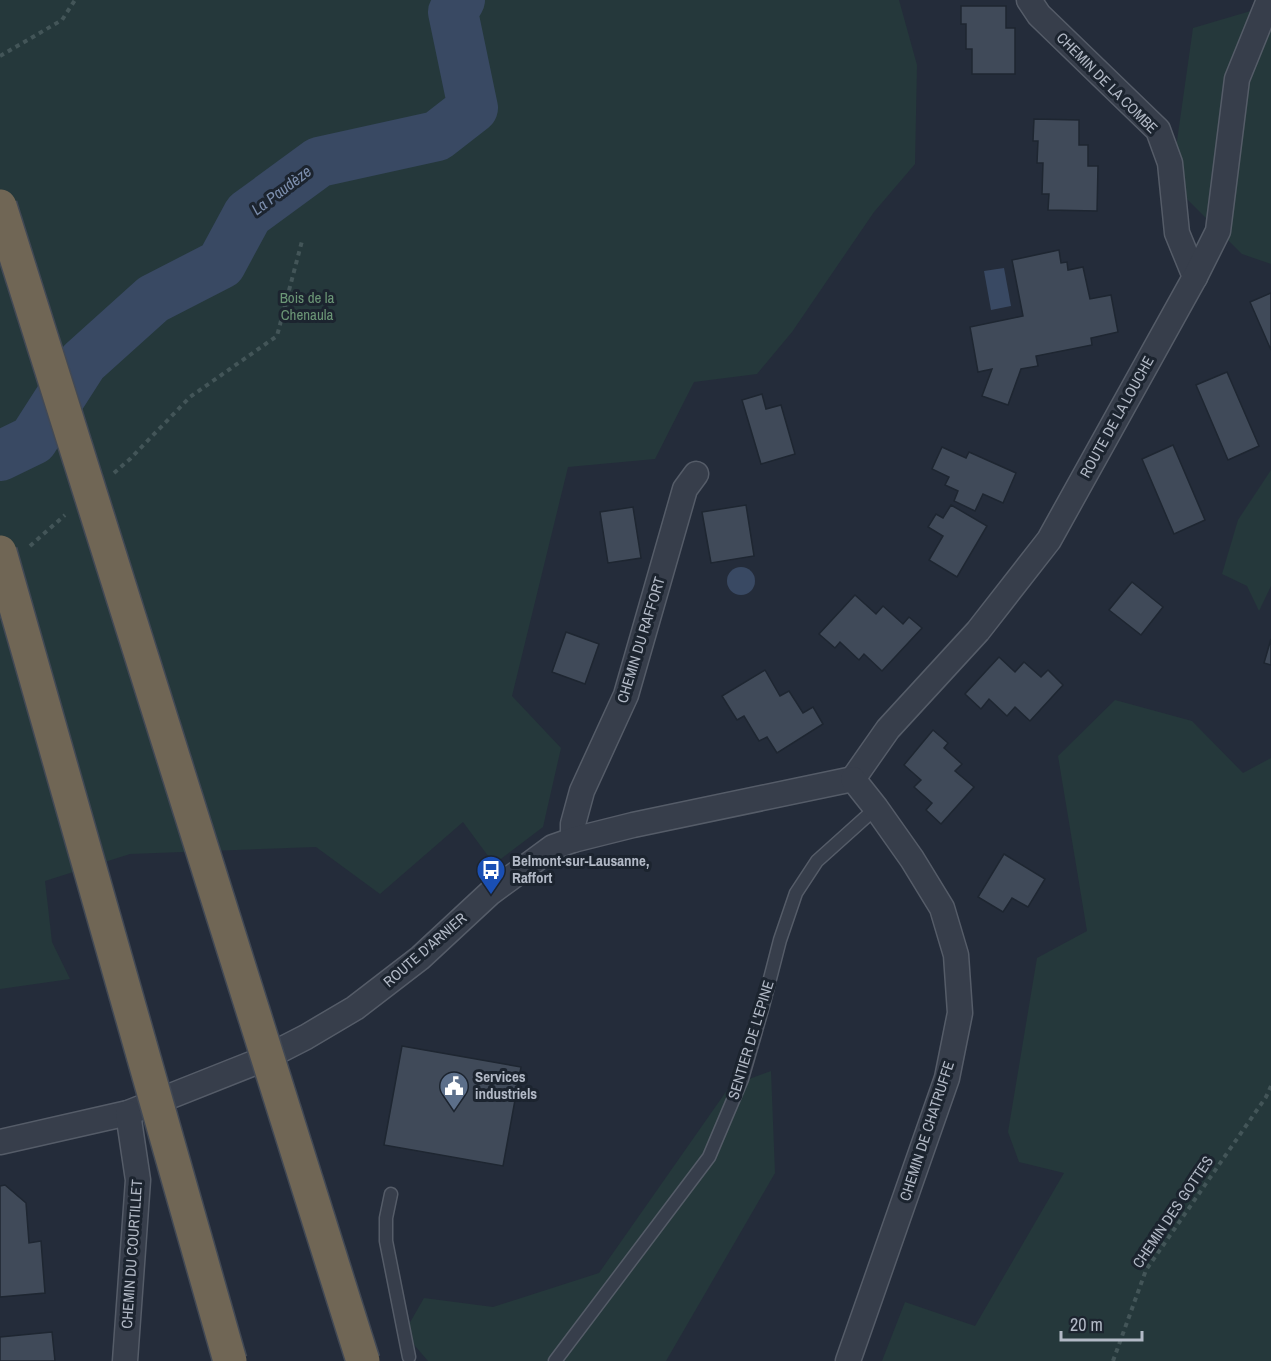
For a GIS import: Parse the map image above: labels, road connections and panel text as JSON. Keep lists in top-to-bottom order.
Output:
{
  "streets": {
    "street": [
      "CHEMIN DE LA COMBE",
      "ROUTE DE LA LOUCHE",
      "CHEMIN DU RAFFORT",
      "ROUTE D'ARNIER",
      "CHEMIN DE CHATRUFFE",
      "CHEMIN DU COURTILLET"
    ],
    "lane": ["SENTIER DE L'EPINE"],
    "path": ["CHEMIN DES GOTTES"]
  },
  "crossings": [
    ["CHEMIN DE LA COMBE", "ROUTE DE LA LOUCHE"],
    ["ROUTE DE LA LOUCHE", "ROUTE D'ARNIER"],
    ["ROUTE DE LA LOUCHE", "CHEMIN DE CHATRUFFE"],
    ["CHEMIN DU RAFFORT", "ROUTE D'ARNIER"],
    ["ROUTE D'ARNIER", "CHEMIN DE CHATRUFFE"],
    ["ROUTE D'ARNIER", "CHEMIN DU COURTILLET"],
    ["SENTIER DE L'EPINE", "CHEMIN DE CHATRUFFE"]
  ],
  "water": ["La Paudèze"],
  "parks": ["Bois de la Chenaula"],
  "places": {
    "bus stop": ["Belmont-sur-Lausanne, Raffort"],
    "public building": ["Services industriels"]
  },
  "scale_bar": "20 m"
}
